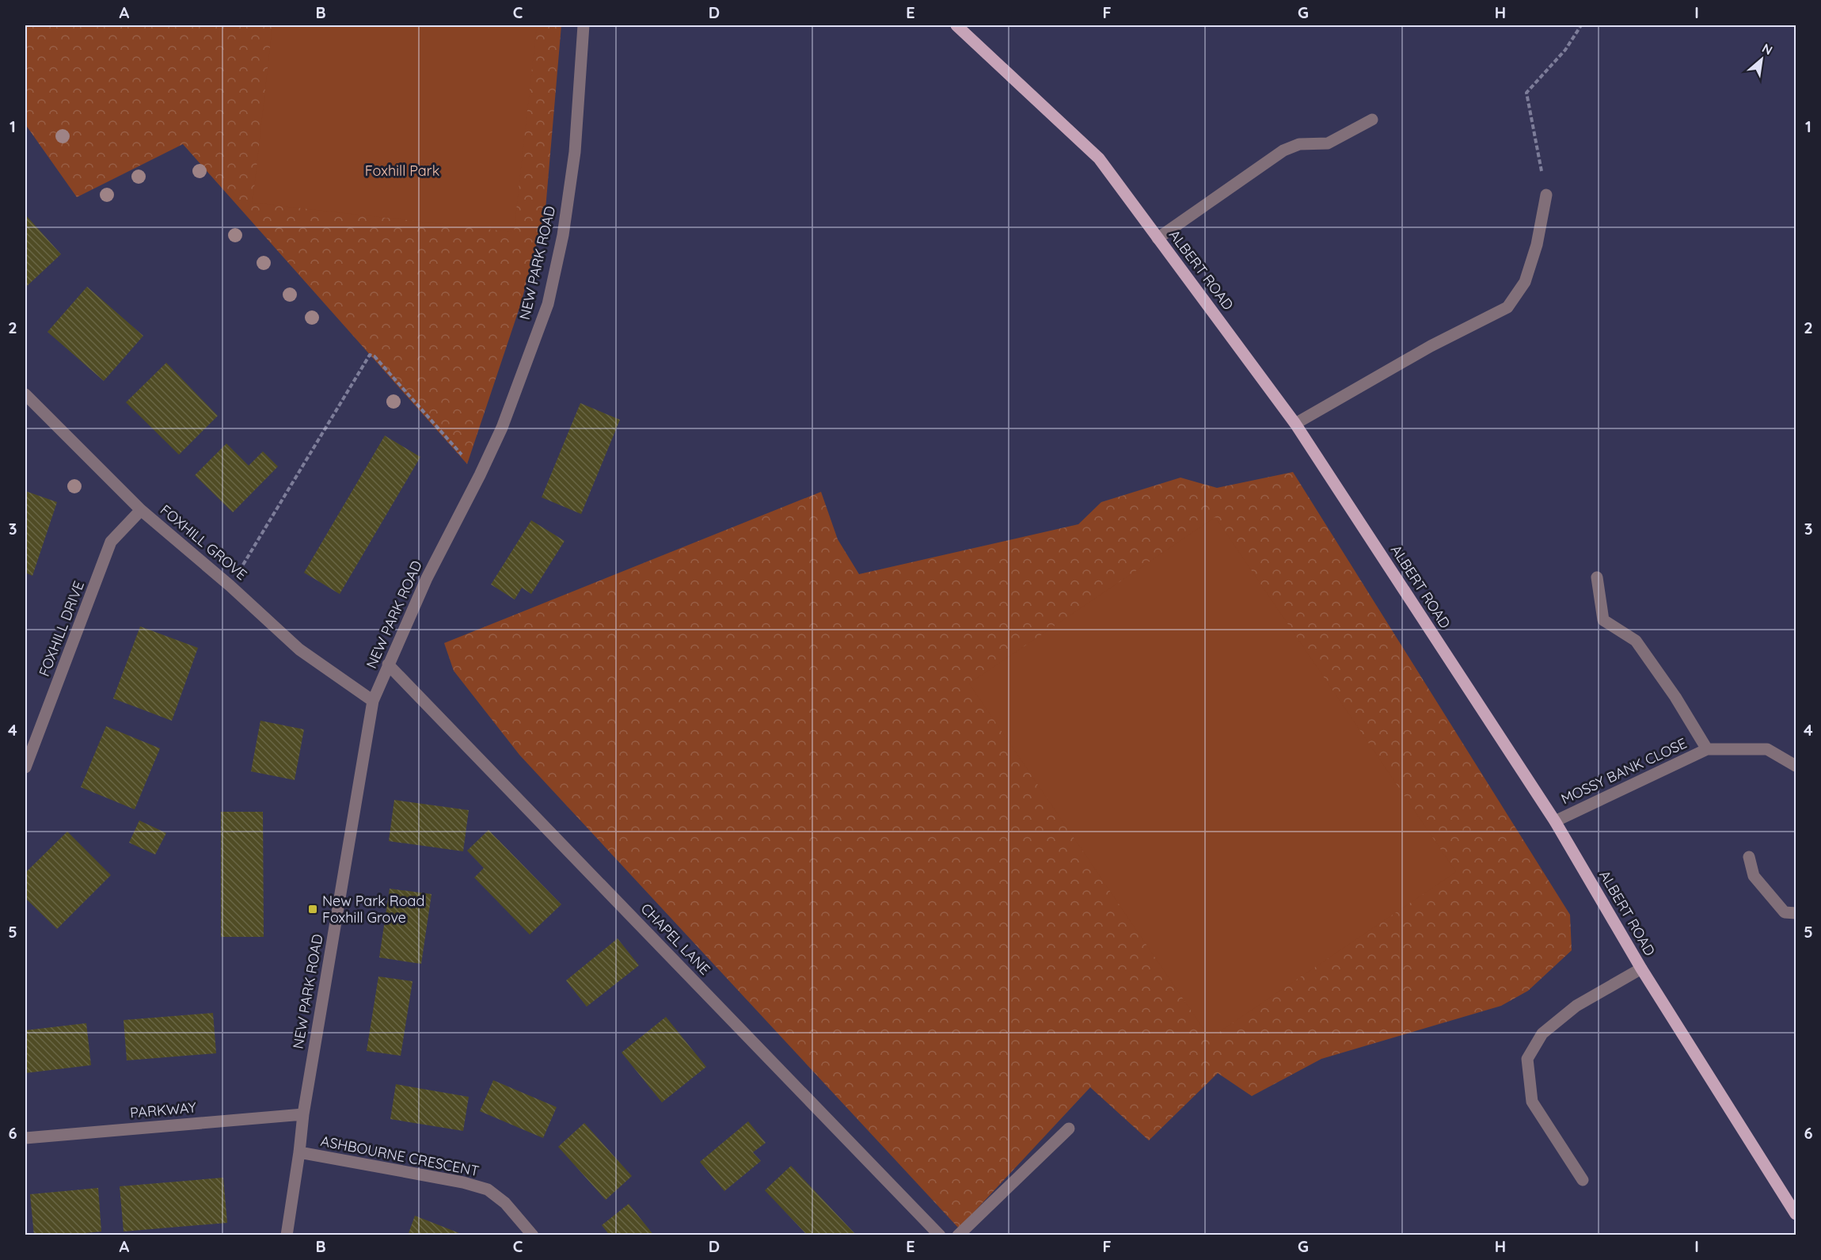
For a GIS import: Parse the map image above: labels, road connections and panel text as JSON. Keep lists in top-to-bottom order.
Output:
{
  "streets": {
    "main road": ["ALBERT ROAD"],
    "street": [
      "NEW PARK ROAD",
      "FOXHILL GROVE",
      "FOXHILL DRIVE",
      "MOSSY BANK CLOSE",
      "CHAPEL LANE",
      "PARKWAY",
      "ASHBOURNE CRESCENT"
    ]
  },
  "crossings": [
    ["NEW PARK ROAD", "FOXHILL GROVE"],
    ["NEW PARK ROAD", "CHAPEL LANE"],
    ["NEW PARK ROAD", "PARKWAY"],
    ["NEW PARK ROAD", "ASHBOURNE CRESCENT"],
    ["ALBERT ROAD", "MOSSY BANK CLOSE"],
    ["FOXHILL GROVE", "FOXHILL DRIVE"]
  ],
  "parks": ["Foxhill Park"],
  "places": {
    "transit": ["New Park Road Foxhill Grove"]
  },
  "north": "top right",
  "grid": {
    "columns": [
      "A",
      "B",
      "C",
      "D",
      "E",
      "F",
      "G",
      "H",
      "I"
    ],
    "rows": [
      "1",
      "2",
      "3",
      "4",
      "5",
      "6"
    ]
  }
}
